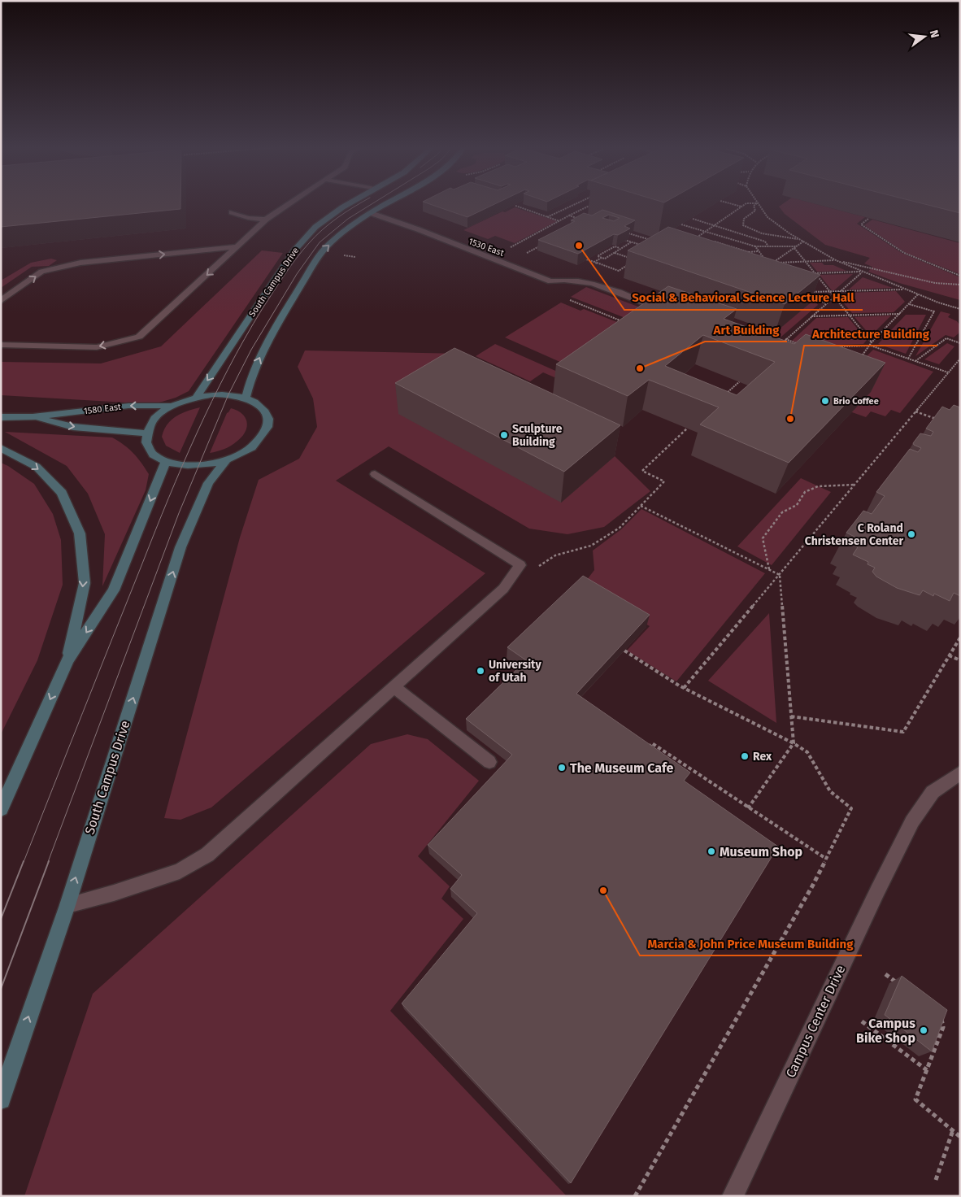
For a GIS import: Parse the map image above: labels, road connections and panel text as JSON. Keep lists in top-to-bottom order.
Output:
{
  "streets": {
    "street": [
      "1530 East",
      "South Campus Drive",
      "1580 East",
      "Campus Center Drive"
    ]
  },
  "crossings": [
    ["South Campus Drive", "1580 East"]
  ],
  "places": [
    "Social & Behavioral Science Lecture Hall",
    "Art Building",
    "Brio Coffee",
    "Architecture Building",
    "Sculpture Building",
    "C Roland Christensen Center",
    "University of Utah",
    "Rex",
    "The Museum Cafe",
    "Museum Shop",
    "Marcia & John Price Museum Building",
    "Campus Bike Shop"
  ],
  "north": "right"
}
